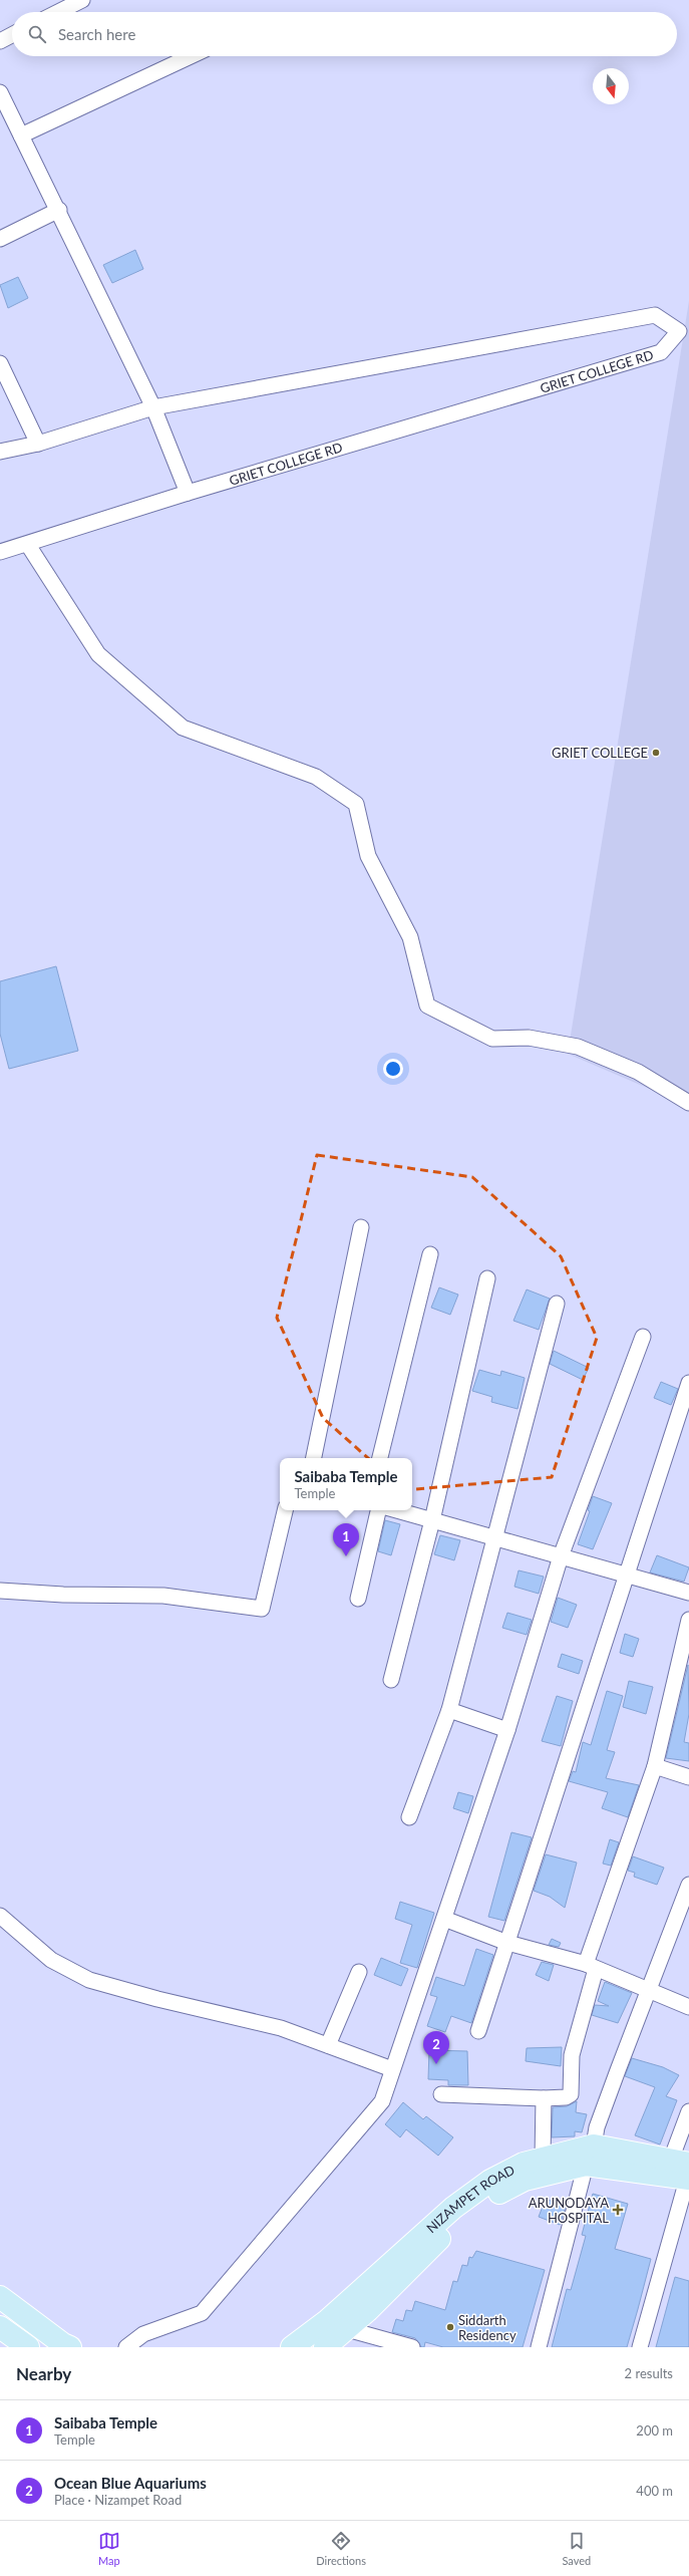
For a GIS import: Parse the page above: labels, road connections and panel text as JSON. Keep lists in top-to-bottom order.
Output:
{
  "streets": {
    "main road": ["NIZAMPET ROAD"],
    "street": ["GRIET COLLEGE RD"]
  },
  "places": {
    "other": ["GRIET COLLEGE", "Siddarth Residency"],
    "health": ["ARUNODAYA HOSPITAL"]
  },
  "north": "bottom",
  "page": {
    "search": "Search here",
    "popup": ["Saibaba Temple", "Temple"],
    "pins": ["1", "2"],
    "heading": ["Nearby", "2 results"],
    "list": [
      {
        "mark": "1",
        "name": "Saibaba Temple",
        "note": "Temple",
        "value": "200 m"
      },
      {
        "mark": "2",
        "name": "Ocean Blue Aquariums",
        "note": "Place · Nizampet Road",
        "value": "400 m"
      }
    ],
    "nav": ["Map", "Directions", "Saved"]
  }
}
